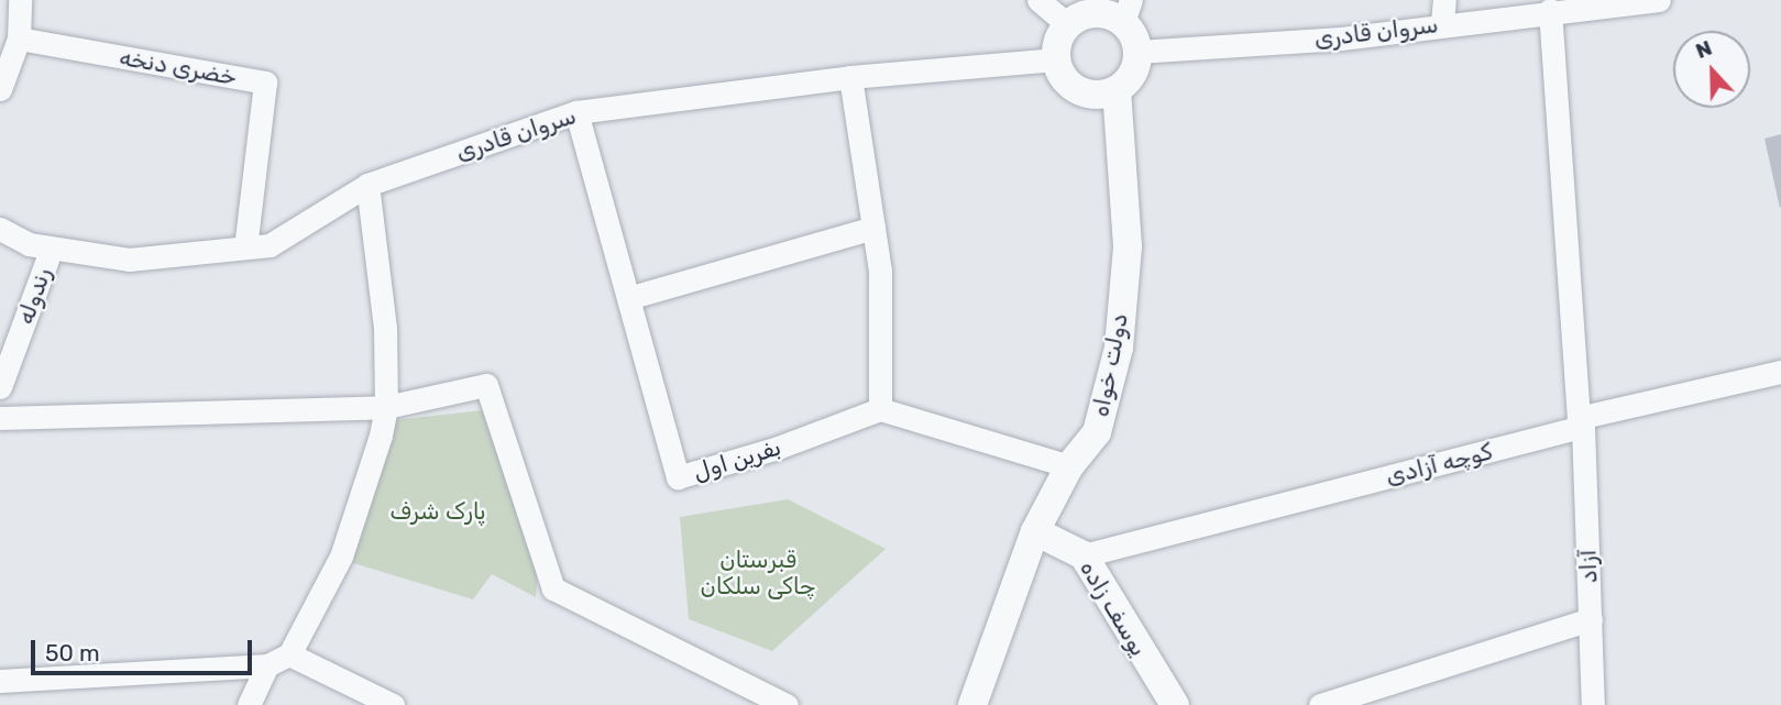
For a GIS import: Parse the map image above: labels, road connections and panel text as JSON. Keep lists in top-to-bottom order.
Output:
{
  "streets": {
    "street": [
      "سروان قادری",
      "خضری دنخه",
      "رندوله",
      "دولت خواه",
      "بفرین اول",
      "کوچه آزادی",
      "آزاد",
      "یوسف زاده"
    ]
  },
  "crossings": [
    ["سروان قادری", "خضری دنخه"],
    ["سروان قادری", "رندوله"],
    ["سروان قادری", "دولت خواه"],
    ["سروان قادری", "بفرین اول"],
    ["سروان قادری", "آزاد"],
    ["دولت خواه", "یوسف زاده"],
    ["کوچه آزادی", "آزاد"],
    ["کوچه آزادی", "یوسف زاده"]
  ],
  "parks": ["پارک شرف", "قبرستان چاکی سلکان"],
  "scale_bar": "50 m",
  "north": "top"
}
